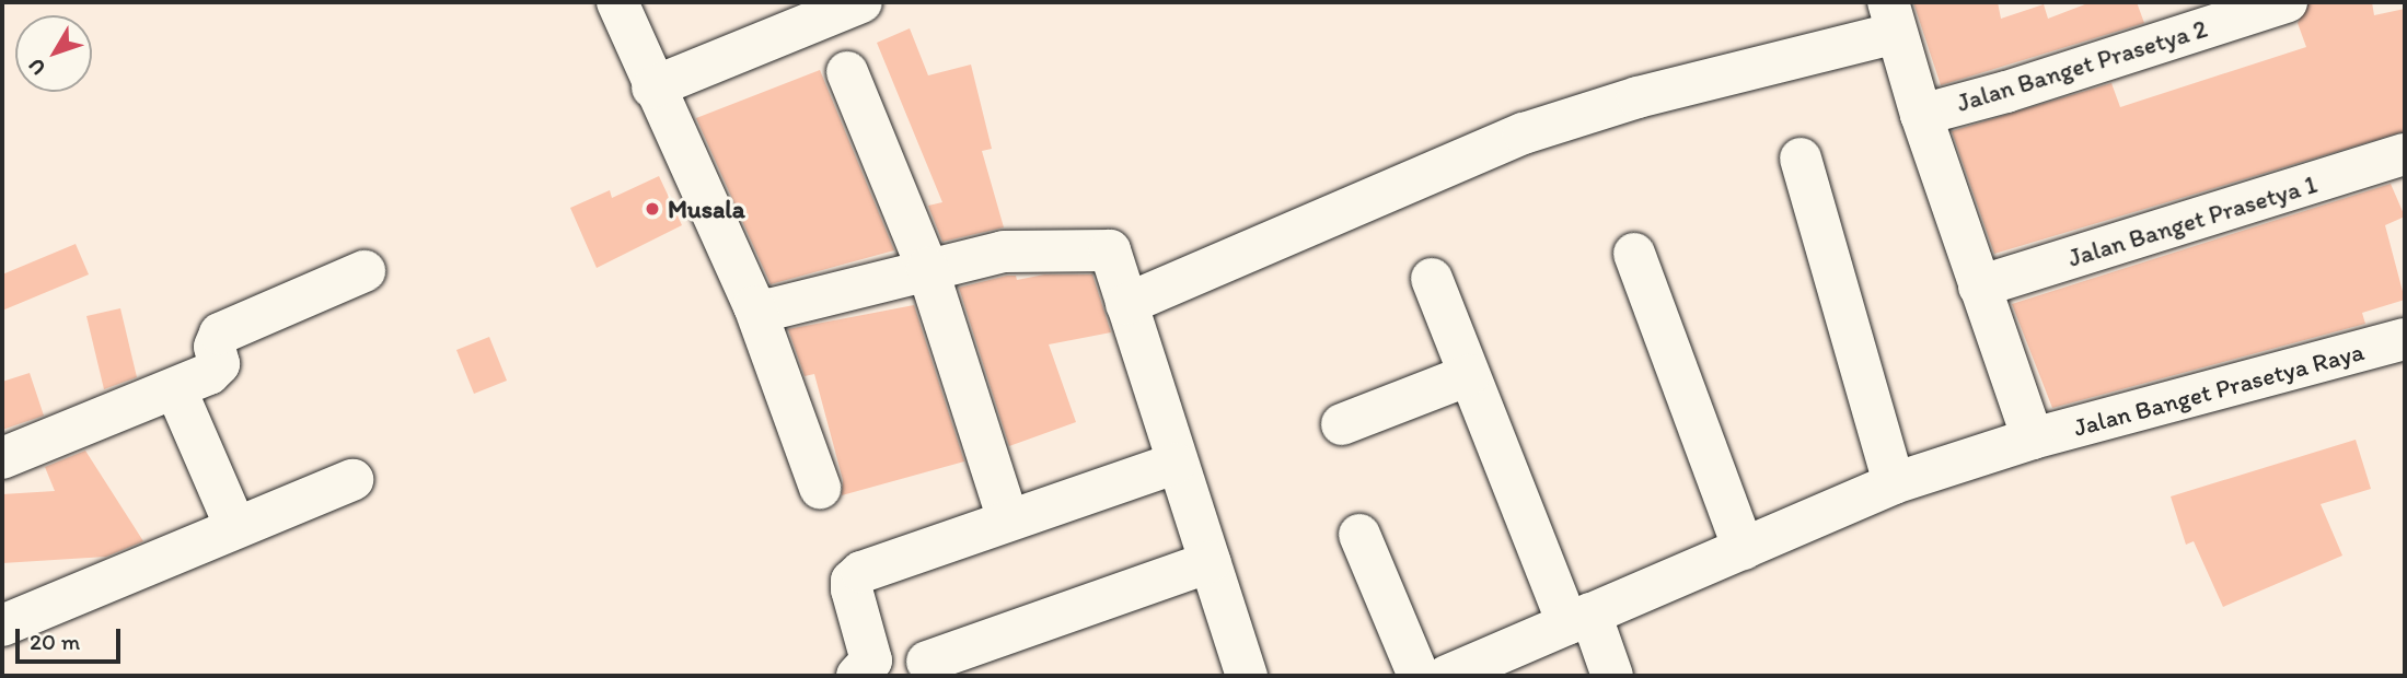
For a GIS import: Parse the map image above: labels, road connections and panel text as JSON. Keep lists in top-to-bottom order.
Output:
{
  "streets": {
    "street": ["Jalan Banget Prasetya 2", "Jalan Banget Prasetya 1", "Jalan Banget Prasetya Raya"]
  },
  "places": ["Musala"],
  "scale_bar": "20 m",
  "north": "bottom left"
}
